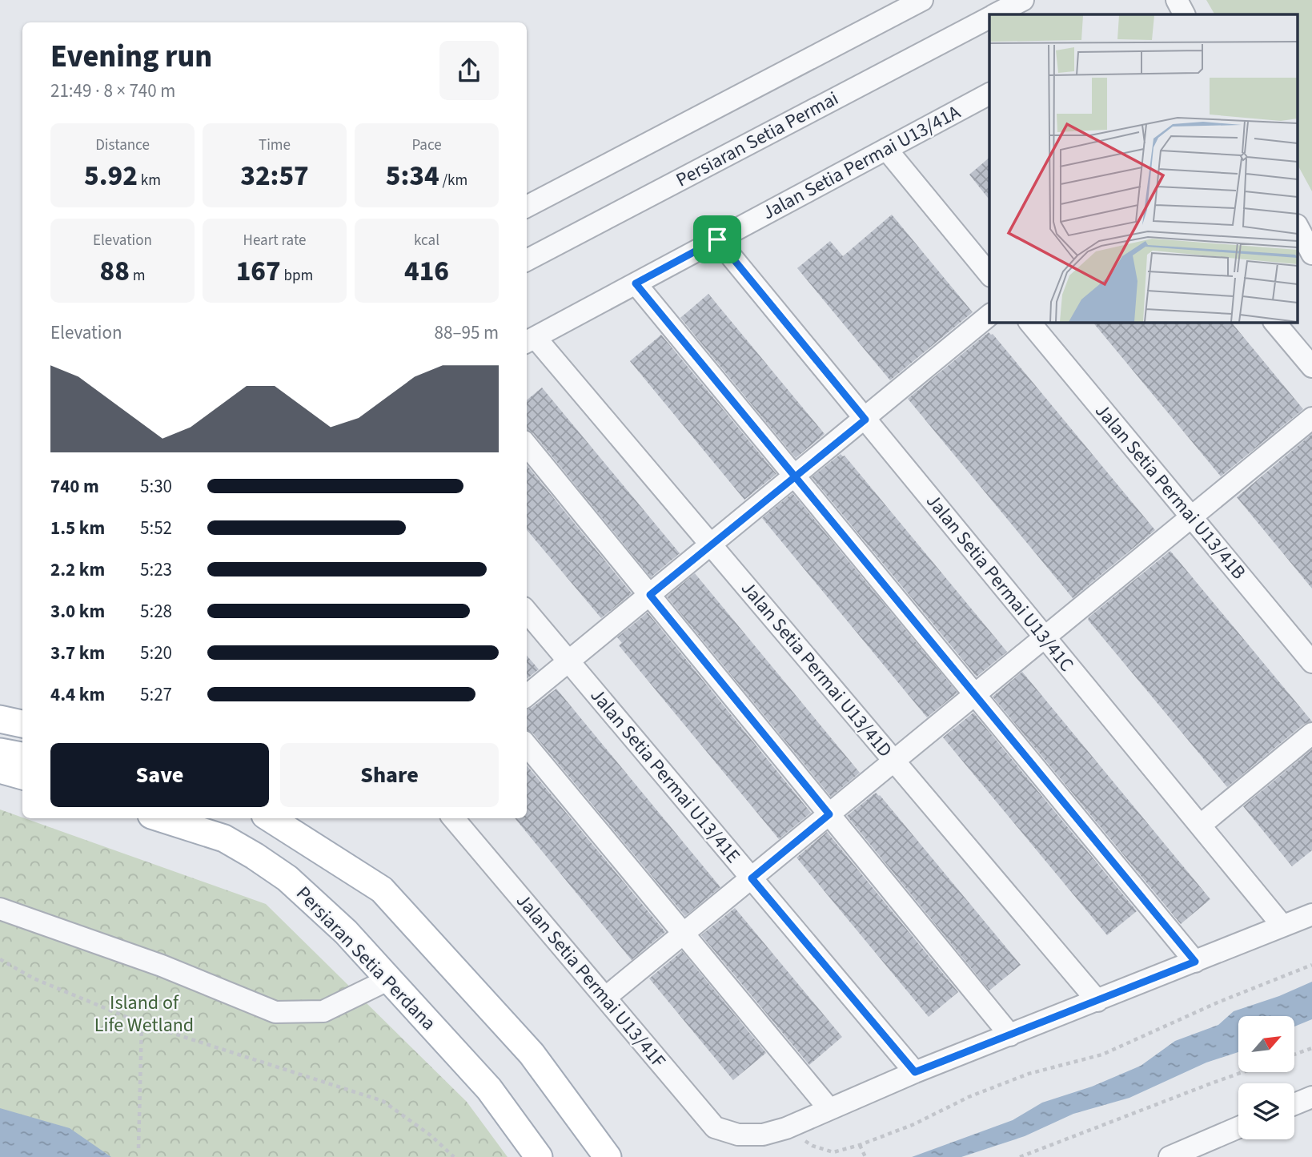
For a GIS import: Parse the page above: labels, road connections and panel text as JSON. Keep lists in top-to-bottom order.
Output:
{
  "streets": {
    "main road": ["Persiaran Setia Perdana"],
    "street": [
      "Persiaran Setia Permai",
      "Jalan Setia Permai U13/41A",
      "Jalan Setia Permai U13/41B",
      "Jalan Setia Permai U13/41C",
      "Jalan Setia Permai U13/41D",
      "Jalan Setia Permai U13/41E",
      "Jalan Setia Permai U13/41F"
    ]
  },
  "crossings": [
    ["Jalan Setia Permai U13/41A", "Jalan Setia Permai U13/41C"],
    ["Jalan Setia Permai U13/41A", "Jalan Setia Permai U13/41D"]
  ],
  "parks": ["Island of Life Wetland"],
  "north": "top right",
  "page": {
    "heading": ["Evening run", "21:49 · 8 × 740 m"],
    "stats": [
      ["Distance", "5.92 km"],
      ["Time", "32:57"],
      ["Pace", "5:34 /km"],
      ["Elevation", "88 m"],
      ["Heart rate", "167 bpm"],
      ["kcal", "416"]
    ],
    "chart": ["Elevation", "88–95 m"],
    "list": [
      {
        "name": "740 m",
        "note": "5:30"
      },
      {
        "name": "1.5 km",
        "note": "5:52"
      },
      {
        "name": "2.2 km",
        "note": "5:23"
      },
      {
        "name": "3.0 km",
        "note": "5:28"
      },
      {
        "name": "3.7 km",
        "note": "5:20"
      },
      {
        "name": "4.4 km",
        "note": "5:27"
      }
    ],
    "buttons": ["Save", "Share"]
  }
}
